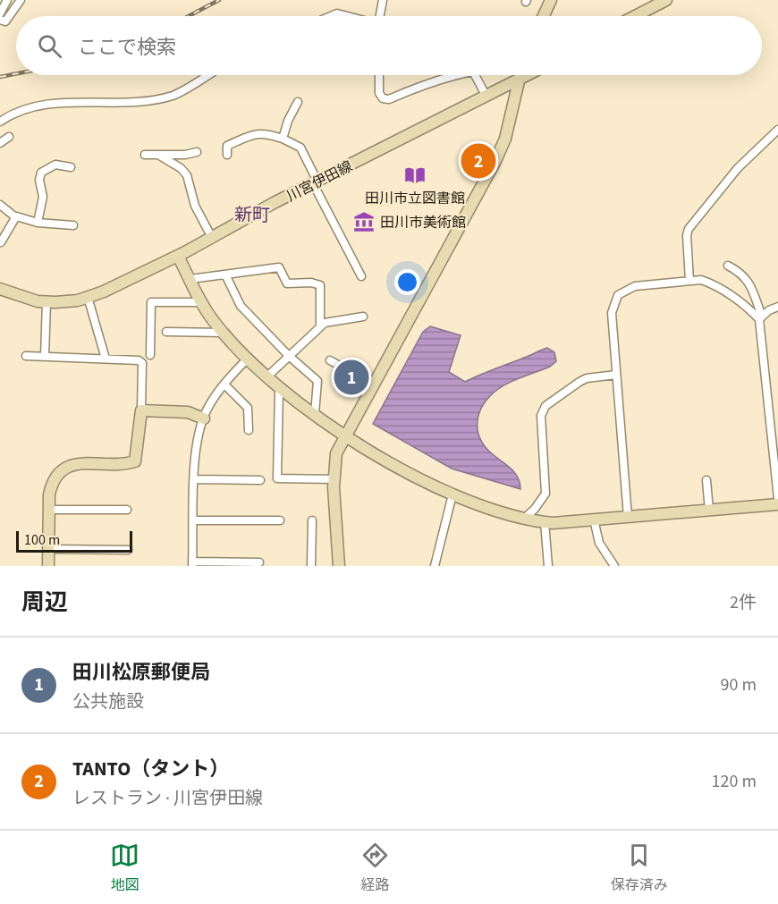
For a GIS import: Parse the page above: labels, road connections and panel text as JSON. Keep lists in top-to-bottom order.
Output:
{
  "streets": {
    "street": ["川宮伊田線"]
  },
  "districts": ["新町"],
  "places": {
    "library": ["田川市立図書館"],
    "museum": ["田川市美術館"]
  },
  "scale_bar": "100 m",
  "page": {
    "search": "ここで検索",
    "pins": ["2", "1"],
    "scale": "100 m",
    "heading": ["周辺", "2件"],
    "list": [
      {
        "mark": "1",
        "name": "田川松原郵便局",
        "note": "公共施設",
        "value": "90 m"
      },
      {
        "mark": "2",
        "name": "TANTO（タント）",
        "note": "レストラン · 川宮伊田線",
        "value": "120 m"
      }
    ],
    "nav": ["地図", "経路", "保存済み"]
  }
}
